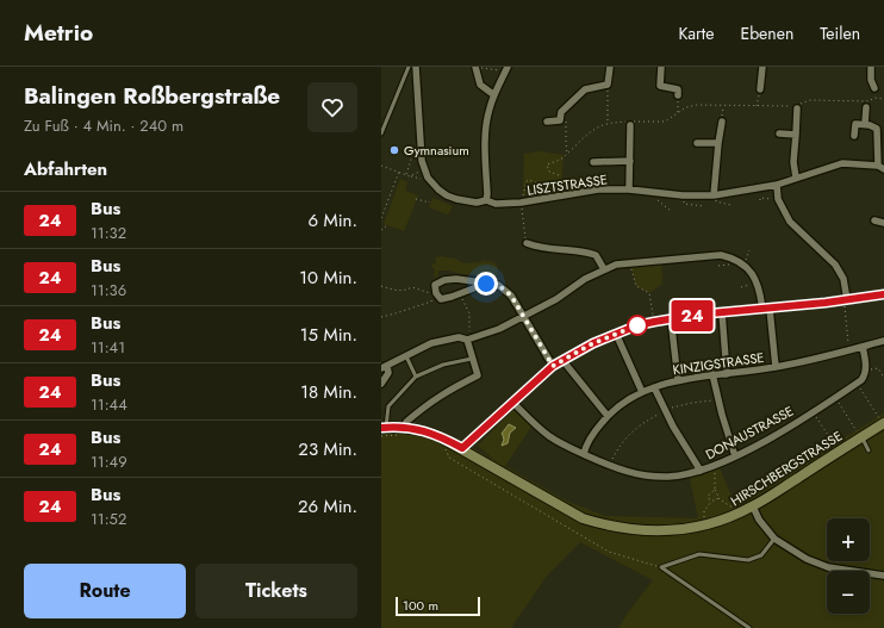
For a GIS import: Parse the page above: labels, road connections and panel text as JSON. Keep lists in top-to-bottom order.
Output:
{
  "streets": {
    "street": [
      "LISZTSTRASSE",
      "KINZIGSTRASSE",
      "DONAUSTRASSE",
      "HIRSCHBERGSTRASSE"
    ]
  },
  "crossings": [
    ["KINZIGSTRASSE", "DONAUSTRASSE"]
  ],
  "places": ["Gymnasium"],
  "lines": ["bus line 24"],
  "scale_bar": "100 m",
  "page": {
    "header": "Metrio",
    "nav": ["Karte", "Ebenen", "Teilen"],
    "heading": [
      ["Balingen Roßbergstraße", "Zu Fuß · 4 Min. · 240 m"],
      "Abfahrten"
    ],
    "on_map": "24",
    "list": [
      {
        "mark": "24",
        "name": "Bus",
        "note": "11:32",
        "value": "6 Min."
      },
      {
        "mark": "24",
        "name": "Bus",
        "note": "11:36",
        "value": "10 Min."
      },
      {
        "mark": "24",
        "name": "Bus",
        "note": "11:41",
        "value": "15 Min."
      },
      {
        "mark": "24",
        "name": "Bus",
        "note": "11:44",
        "value": "18 Min."
      },
      {
        "mark": "24",
        "name": "Bus",
        "note": "11:49",
        "value": "23 Min."
      },
      {
        "mark": "24",
        "name": "Bus",
        "note": "11:52",
        "value": "26 Min."
      }
    ],
    "map_buttons": ["+", "−"],
    "buttons": ["Route", "Tickets"],
    "scale": "100 m"
  }
}
